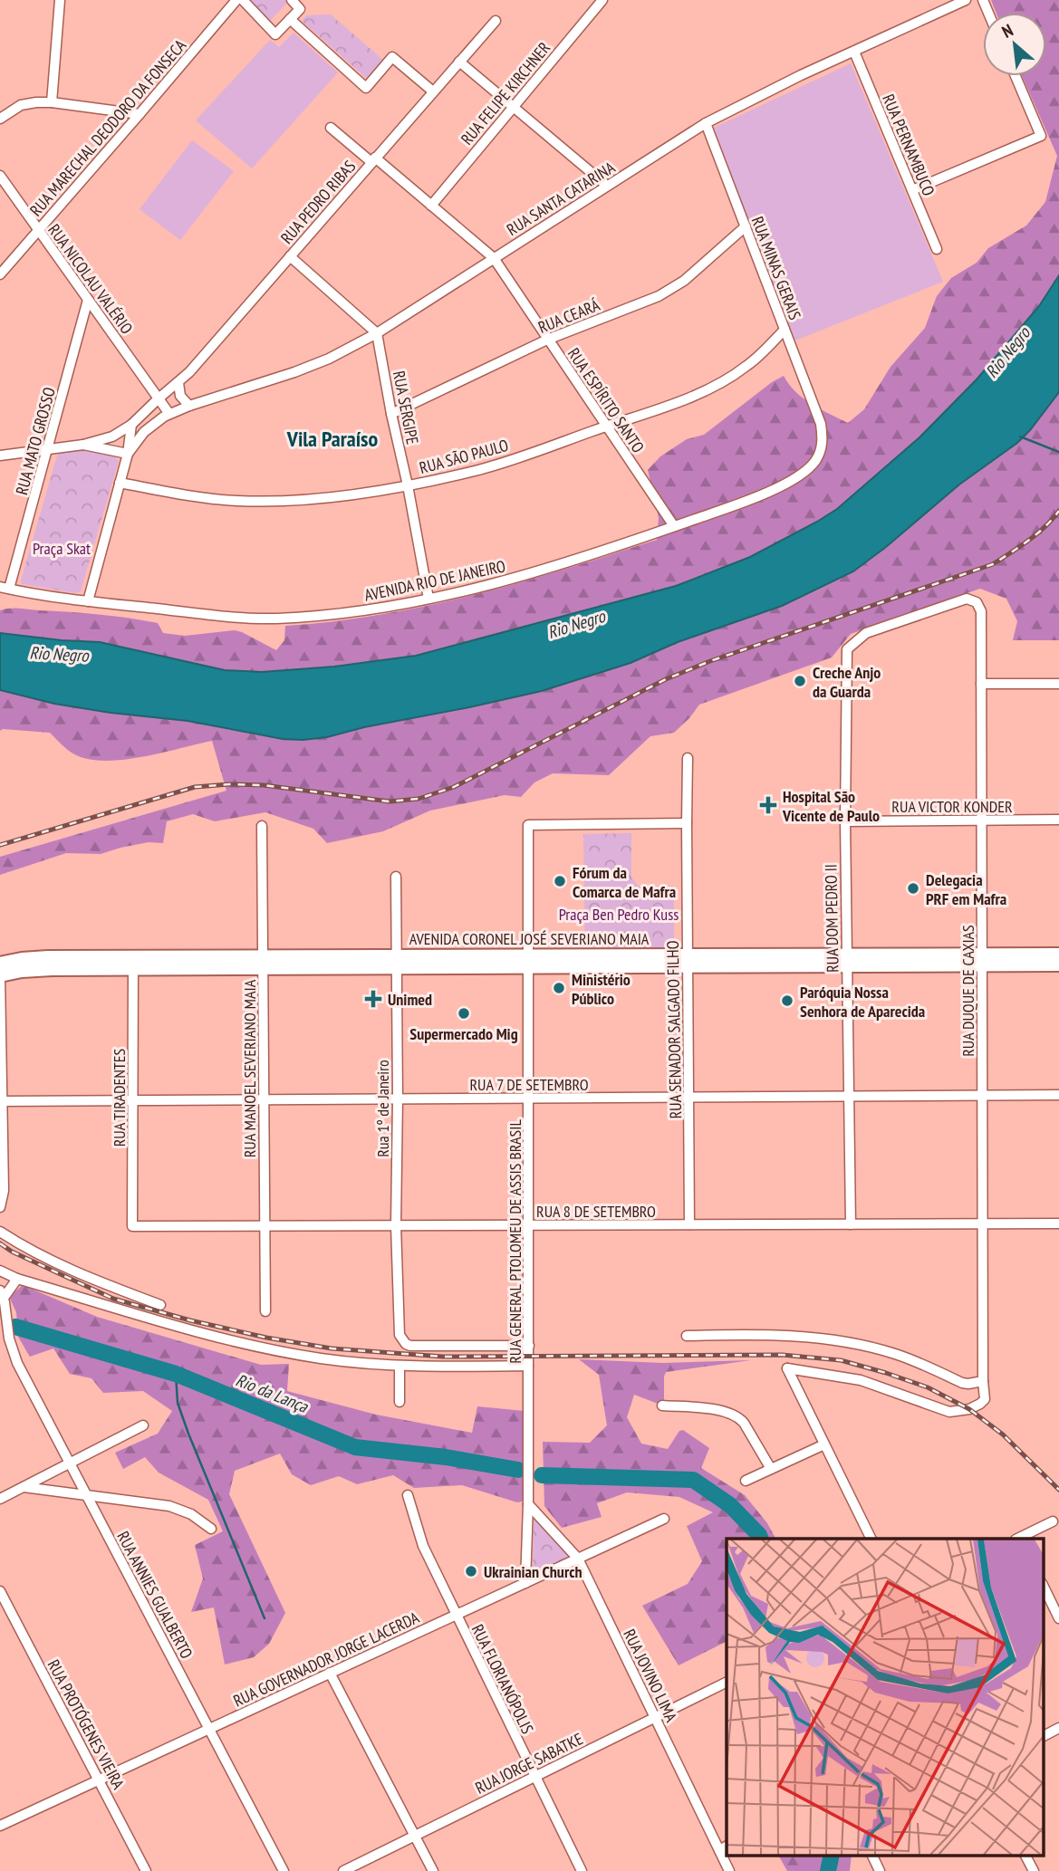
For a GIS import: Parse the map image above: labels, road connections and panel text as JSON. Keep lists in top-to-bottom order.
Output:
{
  "streets": {
    "main road": ["AVENIDA CORONEL JOSÉ SEVERIANO MAIA"],
    "street": [
      "RUA FELIPE KIRCHNER",
      "RUA MARECHAL DEODORO DA FONSECA",
      "RUA PERNAMBUCO",
      "RUA SANTA CATARINA",
      "RUA PEDRO RIBAS",
      "RUA MINAS GERAIS",
      "RUA NICOLAU VALÉRIO",
      "RUA CEARÁ",
      "RUA ESPÍRITO SANTO",
      "RUA SERGIPE",
      "RUA MATO GROSSO",
      "RUA SÃO PAULO",
      "AVENIDA RIO DE JANEIRO",
      "RUA VICTOR KONDER",
      "RUA DOM PEDRO II",
      "RUA DUQUE DE CAXIAS",
      "RUA SENADOR SALGADO FILHO",
      "RUA MANOEL SEVERIANO MAIA",
      "RUA 7 DE SETEMBRO",
      "RUA TIRADENTES",
      "Rua 1º de Janeiro",
      "RUA 8 DE SETEMBRO",
      "RUA GENERAL PTOLOMEU DE ASSIS BRASIL",
      "RUA ANNIES GUALBERTO",
      "RUA GOVERNADOR JORGE LACERDA",
      "RUA JOVINO LIMA",
      "RUA FLORIANÓPOLIS",
      "RUA PROTÓGENES VIEIRA",
      "RUA JORGE SABATKE"
    ]
  },
  "crossings": [
    ["RUA FELIPE KIRCHNER", "RUA ESPÍRITO SANTO"],
    ["RUA MARECHAL DEODORO DA FONSECA", "RUA NICOLAU VALÉRIO"],
    ["RUA PERNAMBUCO", "RUA SANTA CATARINA"],
    ["RUA SANTA CATARINA", "RUA MINAS GERAIS"],
    ["RUA SANTA CATARINA", "RUA ESPÍRITO SANTO"],
    ["RUA SANTA CATARINA", "RUA SERGIPE"],
    ["RUA PEDRO RIBAS", "RUA NICOLAU VALÉRIO"],
    ["RUA PEDRO RIBAS", "RUA ESPÍRITO SANTO"],
    ["RUA MINAS GERAIS", "RUA CEARÁ"],
    ["RUA MINAS GERAIS", "RUA SÃO PAULO"],
    ["RUA MINAS GERAIS", "AVENIDA RIO DE JANEIRO"],
    ["RUA NICOLAU VALÉRIO", "RUA MATO GROSSO"],
    ["RUA CEARÁ", "RUA ESPÍRITO SANTO"],
    ["RUA CEARÁ", "RUA SERGIPE"],
    ["RUA ESPÍRITO SANTO", "RUA SÃO PAULO"],
    ["RUA ESPÍRITO SANTO", "AVENIDA RIO DE JANEIRO"],
    ["RUA SERGIPE", "RUA SÃO PAULO"],
    ["RUA SERGIPE", "AVENIDA RIO DE JANEIRO"],
    ["RUA MATO GROSSO", "AVENIDA RIO DE JANEIRO"],
    ["RUA VICTOR KONDER", "RUA DOM PEDRO II"],
    ["RUA VICTOR KONDER", "RUA DUQUE DE CAXIAS"],
    ["RUA DOM PEDRO II", "AVENIDA CORONEL JOSÉ SEVERIANO MAIA"],
    ["RUA DOM PEDRO II", "RUA DUQUE DE CAXIAS"],
    ["RUA DOM PEDRO II", "RUA 7 DE SETEMBRO"],
    ["RUA DOM PEDRO II", "RUA 8 DE SETEMBRO"],
    ["AVENIDA CORONEL JOSÉ SEVERIANO MAIA", "RUA DUQUE DE CAXIAS"],
    ["AVENIDA CORONEL JOSÉ SEVERIANO MAIA", "RUA SENADOR SALGADO FILHO"],
    ["AVENIDA CORONEL JOSÉ SEVERIANO MAIA", "RUA MANOEL SEVERIANO MAIA"],
    ["AVENIDA CORONEL JOSÉ SEVERIANO MAIA", "RUA TIRADENTES"],
    ["AVENIDA CORONEL JOSÉ SEVERIANO MAIA", "Rua 1º de Janeiro"],
    ["AVENIDA CORONEL JOSÉ SEVERIANO MAIA", "RUA GENERAL PTOLOMEU DE ASSIS BRASIL"],
    ["RUA DUQUE DE CAXIAS", "RUA 7 DE SETEMBRO"],
    ["RUA DUQUE DE CAXIAS", "RUA 8 DE SETEMBRO"],
    ["RUA SENADOR SALGADO FILHO", "RUA 7 DE SETEMBRO"],
    ["RUA SENADOR SALGADO FILHO", "RUA 8 DE SETEMBRO"],
    ["RUA SENADOR SALGADO FILHO", "RUA GENERAL PTOLOMEU DE ASSIS BRASIL"],
    ["RUA MANOEL SEVERIANO MAIA", "RUA 7 DE SETEMBRO"],
    ["RUA MANOEL SEVERIANO MAIA", "RUA 8 DE SETEMBRO"],
    ["RUA 7 DE SETEMBRO", "RUA TIRADENTES"],
    ["RUA 7 DE SETEMBRO", "Rua 1º de Janeiro"],
    ["RUA 7 DE SETEMBRO", "RUA GENERAL PTOLOMEU DE ASSIS BRASIL"],
    ["RUA TIRADENTES", "RUA 8 DE SETEMBRO"],
    ["Rua 1º de Janeiro", "RUA 8 DE SETEMBRO"],
    ["Rua 1º de Janeiro", "RUA GENERAL PTOLOMEU DE ASSIS BRASIL"],
    ["RUA 8 DE SETEMBRO", "RUA GENERAL PTOLOMEU DE ASSIS BRASIL"],
    ["RUA GENERAL PTOLOMEU DE ASSIS BRASIL", "RUA GOVERNADOR JORGE LACERDA"],
    ["RUA GENERAL PTOLOMEU DE ASSIS BRASIL", "RUA JOVINO LIMA"],
    ["RUA ANNIES GUALBERTO", "RUA GOVERNADOR JORGE LACERDA"],
    ["RUA GOVERNADOR JORGE LACERDA", "RUA JOVINO LIMA"],
    ["RUA GOVERNADOR JORGE LACERDA", "RUA FLORIANÓPOLIS"],
    ["RUA GOVERNADOR JORGE LACERDA", "RUA PROTÓGENES VIEIRA"],
    ["RUA JOVINO LIMA", "RUA JORGE SABATKE"],
    ["RUA FLORIANÓPOLIS", "RUA JORGE SABATKE"]
  ],
  "districts": ["Vila Paraíso"],
  "water": ["Rio Negro", "Rio da Lança"],
  "parks": ["Praça Skat", "Praça Ben Pedro Kuss"],
  "places": {
    "other": [
      "Creche Anjo da Guarda",
      "Fórum da Comarca de Mafra",
      "Delegacia PRF em Mafra",
      "Ministério Público",
      "Paróquia Nossa Senhora de Aparecida",
      "Supermercado Mig",
      "Ukrainian Church"
    ],
    "health": ["Hospital São Vicente de Paulo", "Unimed"]
  },
  "north": "top left"
}
